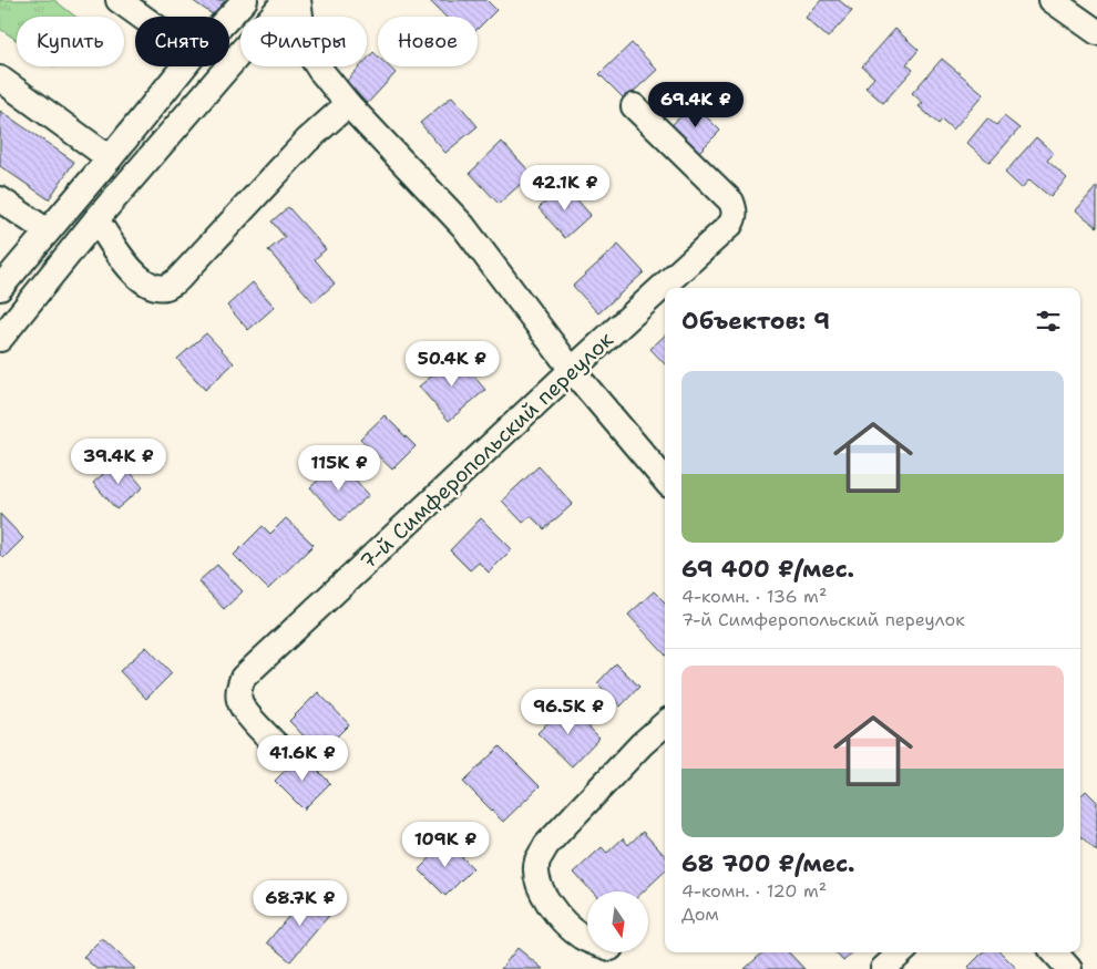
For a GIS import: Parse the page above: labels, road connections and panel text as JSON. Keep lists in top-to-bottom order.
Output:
{
  "streets": {
    "street": ["7-й Симферопольский переулок"]
  },
  "north": "bottom",
  "page": {
    "chip": [
      "Купить",
      "Снять",
      "Фильтры",
      "Новое"
    ],
    "price": [
      "69.4K ₽",
      "42.1K ₽",
      "50.4K ₽",
      "39.4K ₽",
      "115K ₽",
      "96.5K ₽",
      "41.6K ₽",
      "109K ₽",
      "68.7K ₽"
    ],
    "heading": "Объектов: 9",
    "list": [
      {
        "name": "69 400 ₽/мес.",
        "note": "4-комн. · 136 m² · 7-й Симферопольский переулок"
      },
      {
        "name": "68 700 ₽/мес.",
        "note": "4-комн. · 120 m² · Дом"
      }
    ]
  }
}
